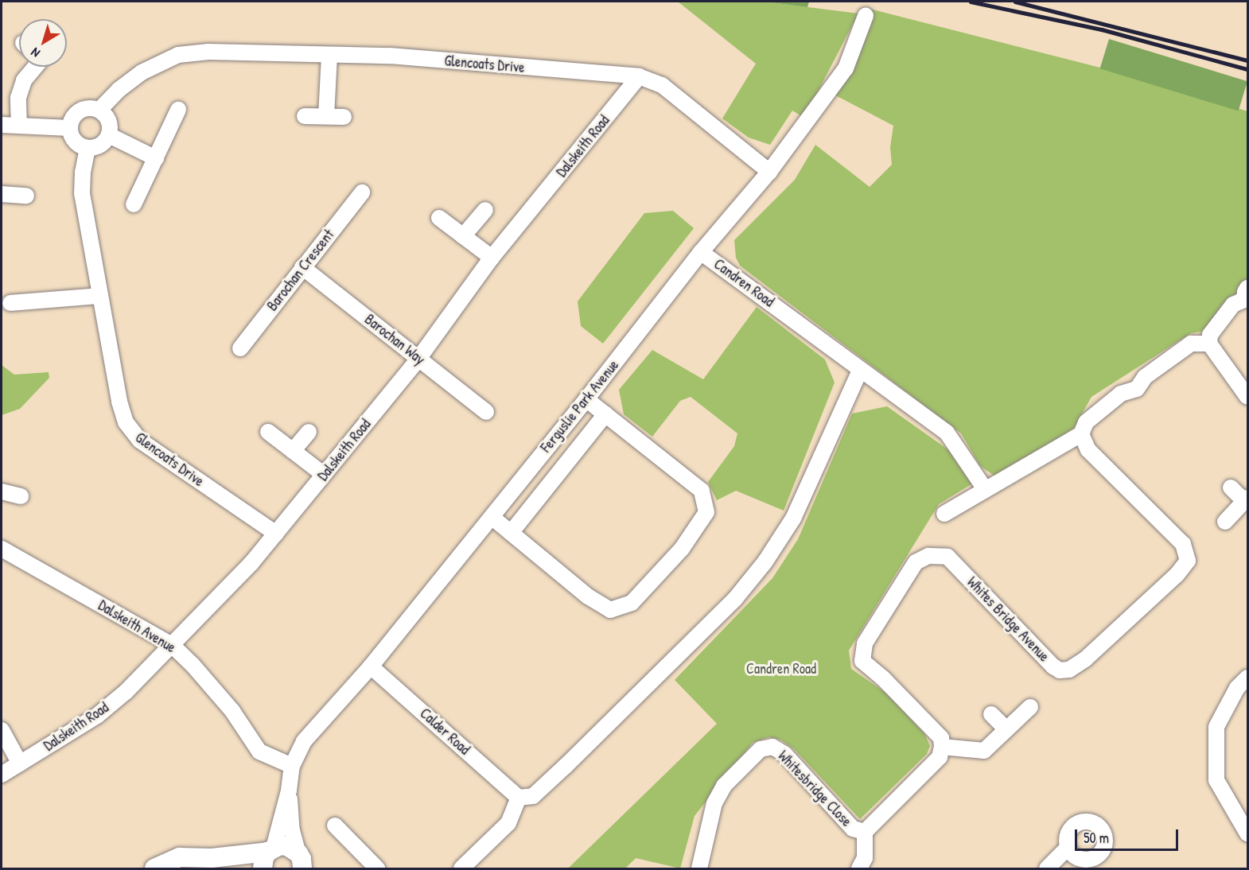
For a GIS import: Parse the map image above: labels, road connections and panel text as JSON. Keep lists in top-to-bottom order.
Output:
{
  "streets": {
    "street": [
      "Glencoats Drive",
      "Dalskeith Road",
      "Barochan Crescent",
      "Candren Road",
      "Barochan Way",
      "Ferguslie Park Avenue",
      "Whites Bridge Avenue",
      "Dalskeith Avenue",
      "Calder Road",
      "Whitesbridge Close"
    ]
  },
  "crossings": [
    ["Glencoats Drive", "Dalskeith Road"],
    ["Glencoats Drive", "Ferguslie Park Avenue"],
    ["Dalskeith Road", "Barochan Way"],
    ["Dalskeith Road", "Dalskeith Avenue"],
    ["Barochan Crescent", "Barochan Way"],
    ["Candren Road", "Ferguslie Park Avenue"],
    ["Ferguslie Park Avenue", "Dalskeith Avenue"],
    ["Ferguslie Park Avenue", "Calder Road"]
  ],
  "parks": ["Candren Road"],
  "scale_bar": "50 m",
  "north": "bottom left"
}
